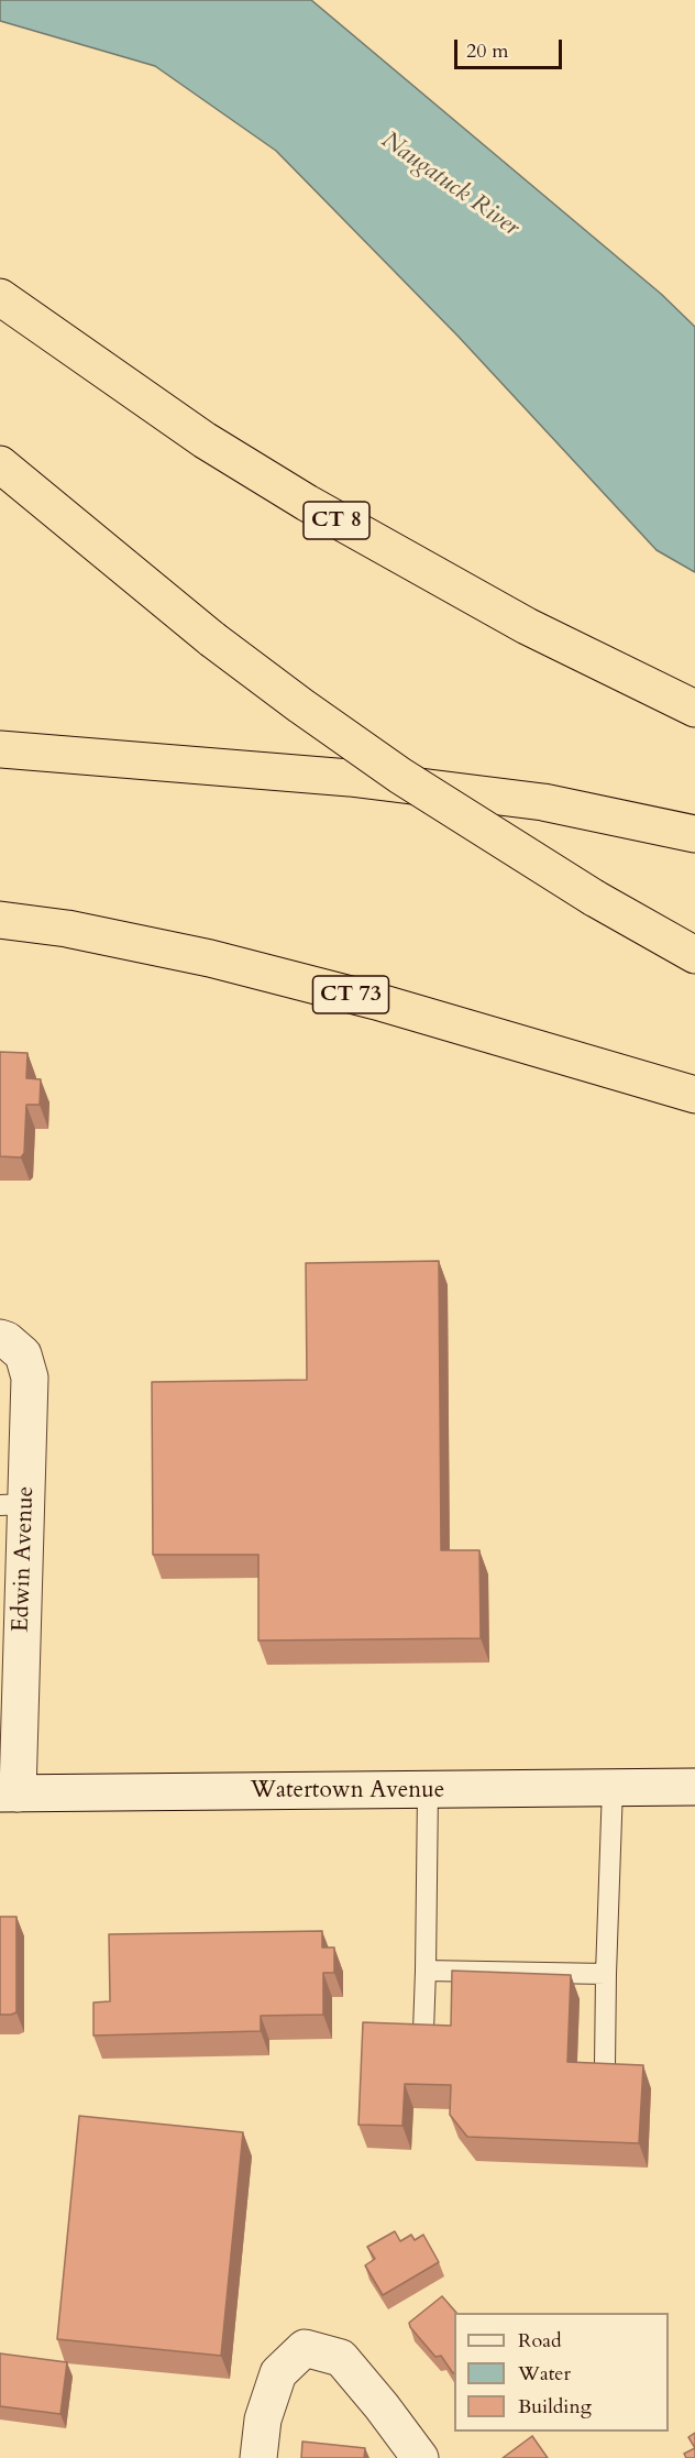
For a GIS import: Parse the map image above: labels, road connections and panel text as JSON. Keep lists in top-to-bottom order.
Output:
{
  "streets": {
    "highway": ["CT 8", "CT 73"],
    "street": ["Edwin Avenue", "Watertown Avenue"]
  },
  "crossings": [
    ["Edwin Avenue", "Watertown Avenue"]
  ],
  "water": ["Naugatuck River"],
  "legend": ["Road", "Water", "Building"],
  "scale_bar": "20 m"
}
